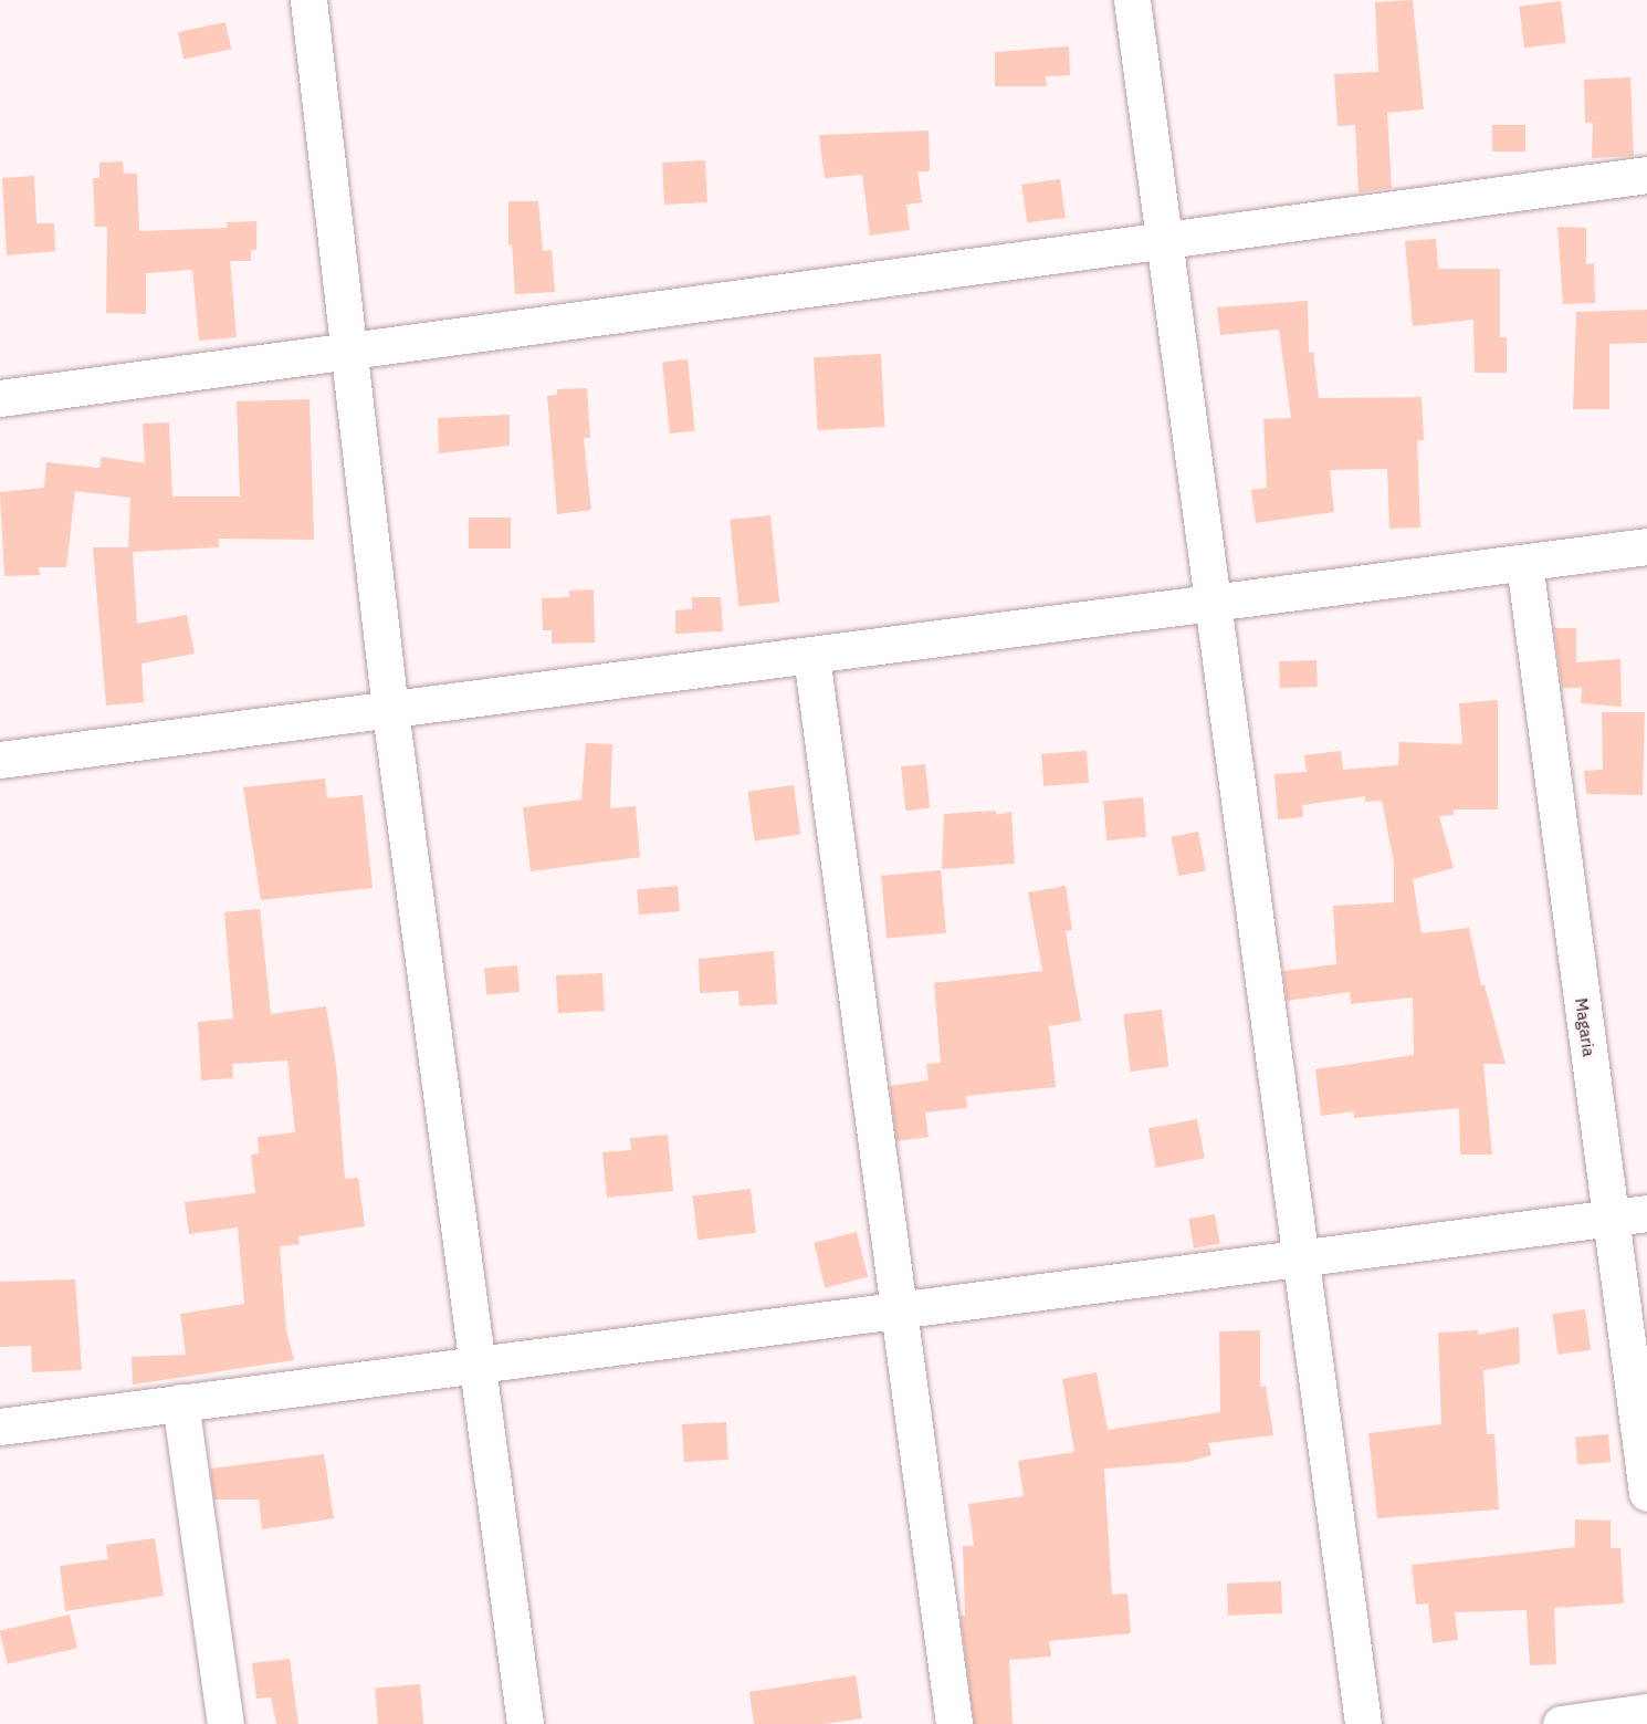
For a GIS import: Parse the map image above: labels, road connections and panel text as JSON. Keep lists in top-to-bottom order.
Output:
{
  "streets": {
    "street": ["Magaria"]
  }
}
